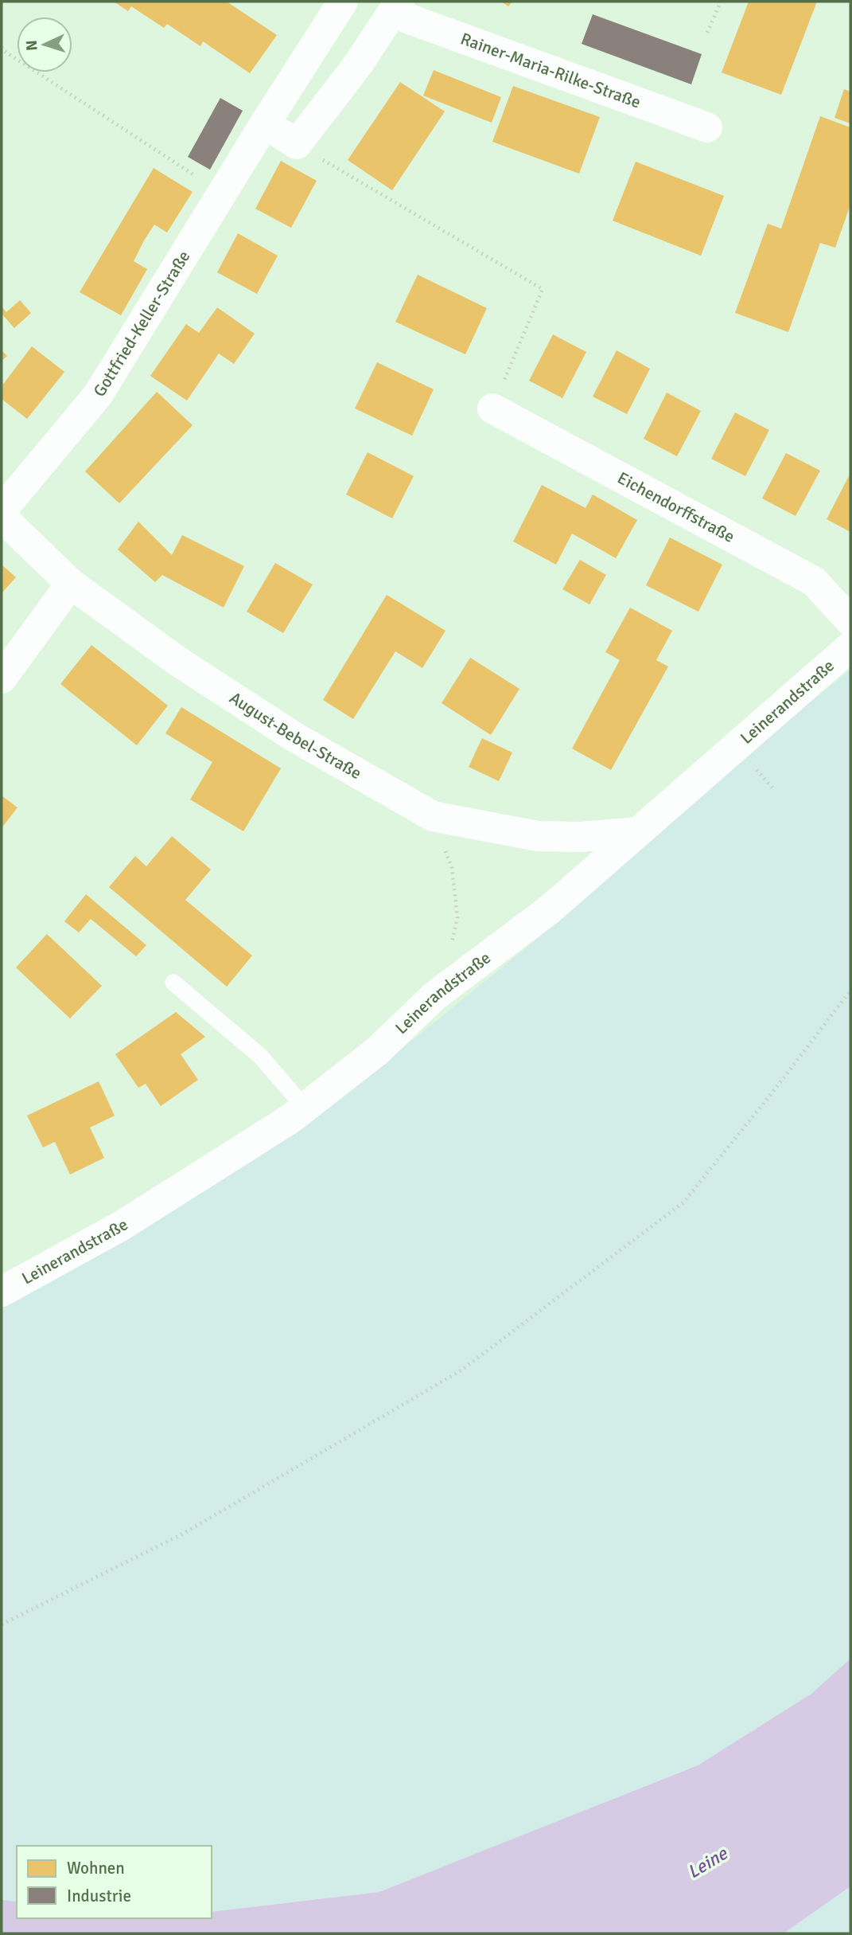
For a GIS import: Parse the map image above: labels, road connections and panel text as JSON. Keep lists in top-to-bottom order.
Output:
{
  "streets": {
    "street": [
      "Rainer-Maria-Rilke-Straße",
      "Gottfried-Keller-Straße",
      "Eichendorffstraße",
      "Leinerandstraße",
      "August-Bebel-Straße"
    ]
  },
  "crossings": [
    ["Leinerandstraße", "August-Bebel-Straße"]
  ],
  "water": ["Leine"],
  "legend": ["Wohnen", "Industrie"],
  "north": "left"
}
